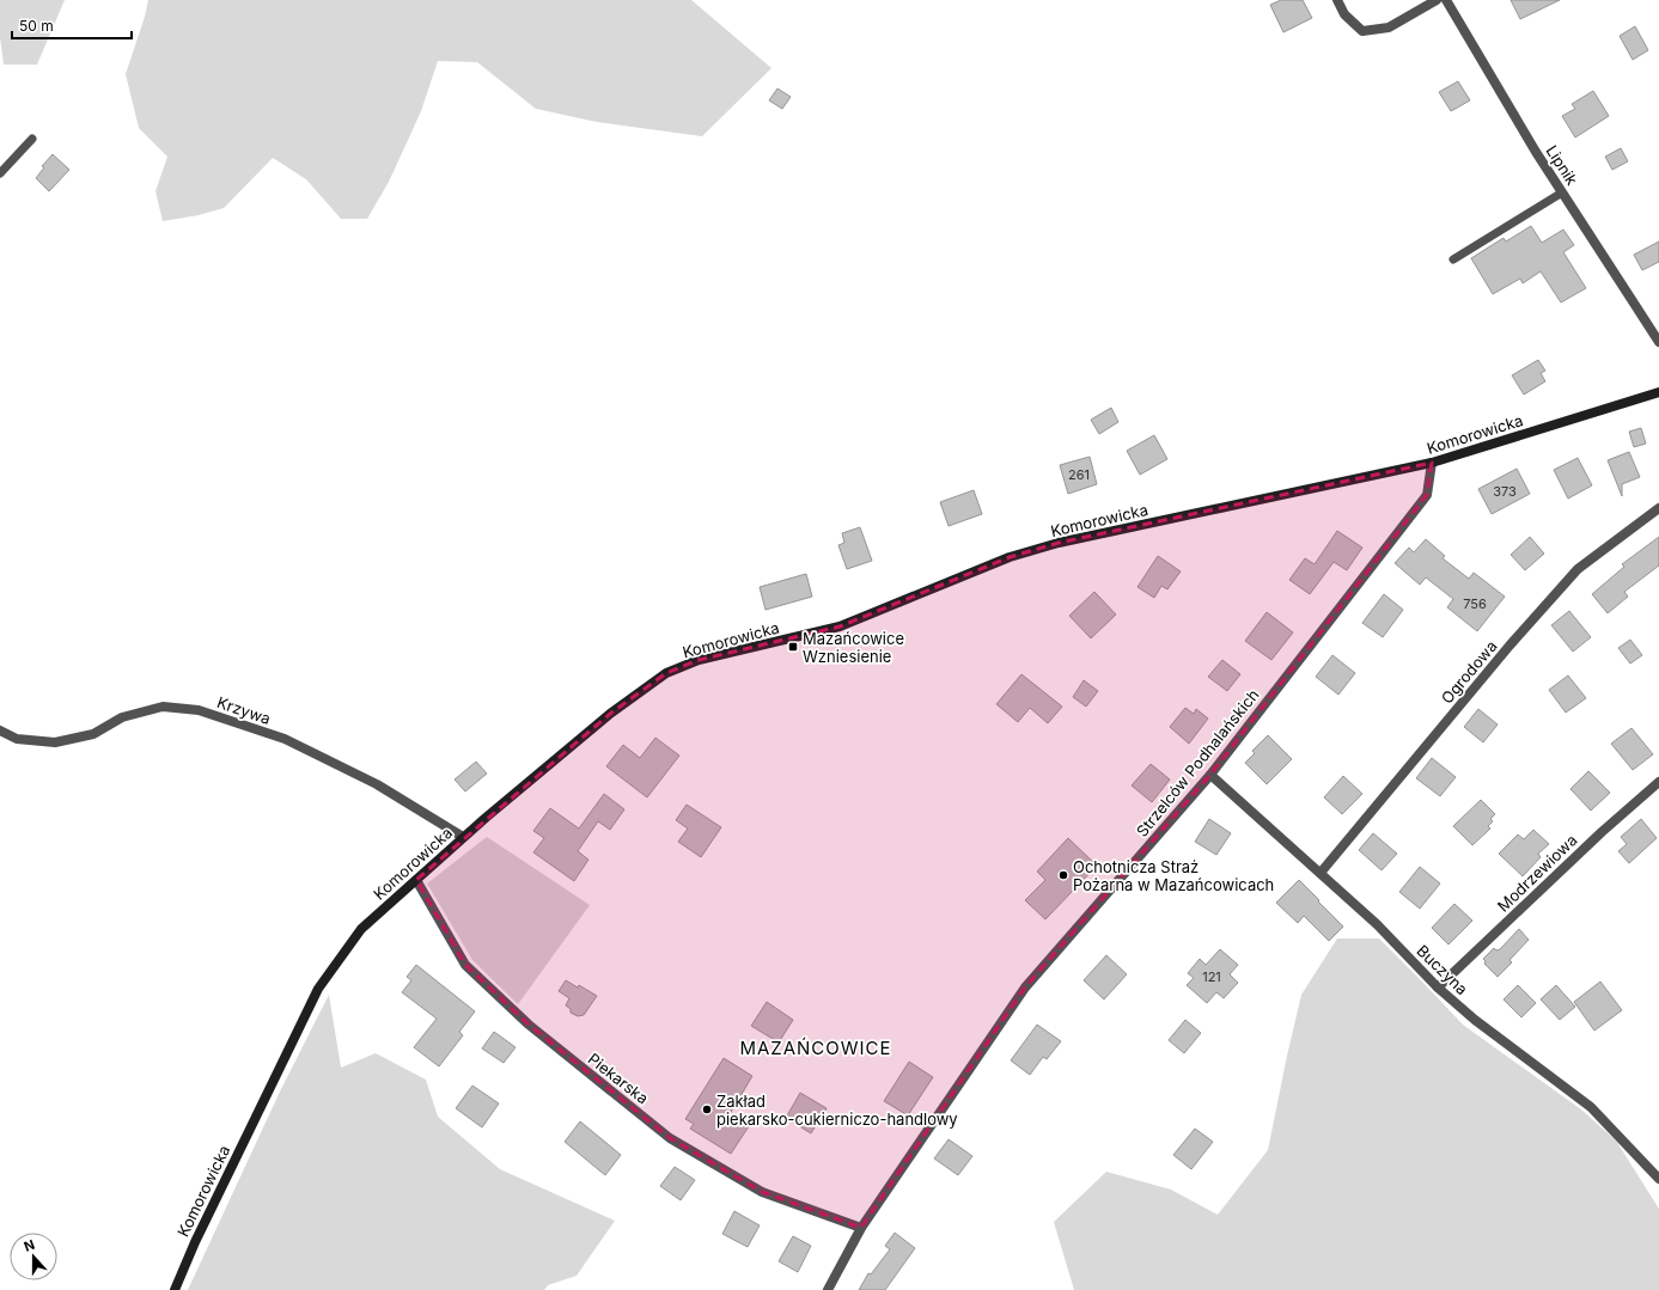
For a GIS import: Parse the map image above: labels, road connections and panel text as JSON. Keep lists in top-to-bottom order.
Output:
{
  "streets": {
    "street": [
      "Lipnik",
      "Komorowicka",
      "Ogrodowa",
      "Krzywa",
      "Strzelców Podhalańskich",
      "Modrzewiowa",
      "Buczyna",
      "Piekarska"
    ]
  },
  "crossings": [
    ["Komorowicka", "Krzywa"],
    ["Komorowicka", "Strzelców Podhalańskich"],
    ["Komorowicka", "Piekarska"],
    ["Ogrodowa", "Buczyna"],
    ["Strzelców Podhalańskich", "Buczyna"],
    ["Strzelców Podhalańskich", "Piekarska"],
    ["Modrzewiowa", "Buczyna"]
  ],
  "districts": ["MAZAŃCOWICE"],
  "places": {
    "transit": ["Mazańcowice Wzniesienie"],
    "other": ["Ochotnicza Straż Pożarna w Mazańcowicach", "Zakład piekarsko-cukierniczo-handlowy"]
  },
  "house_numbers": [
    "261",
    "373",
    "756",
    "121"
  ],
  "scale_bar": "50 m",
  "north": "top"
}
